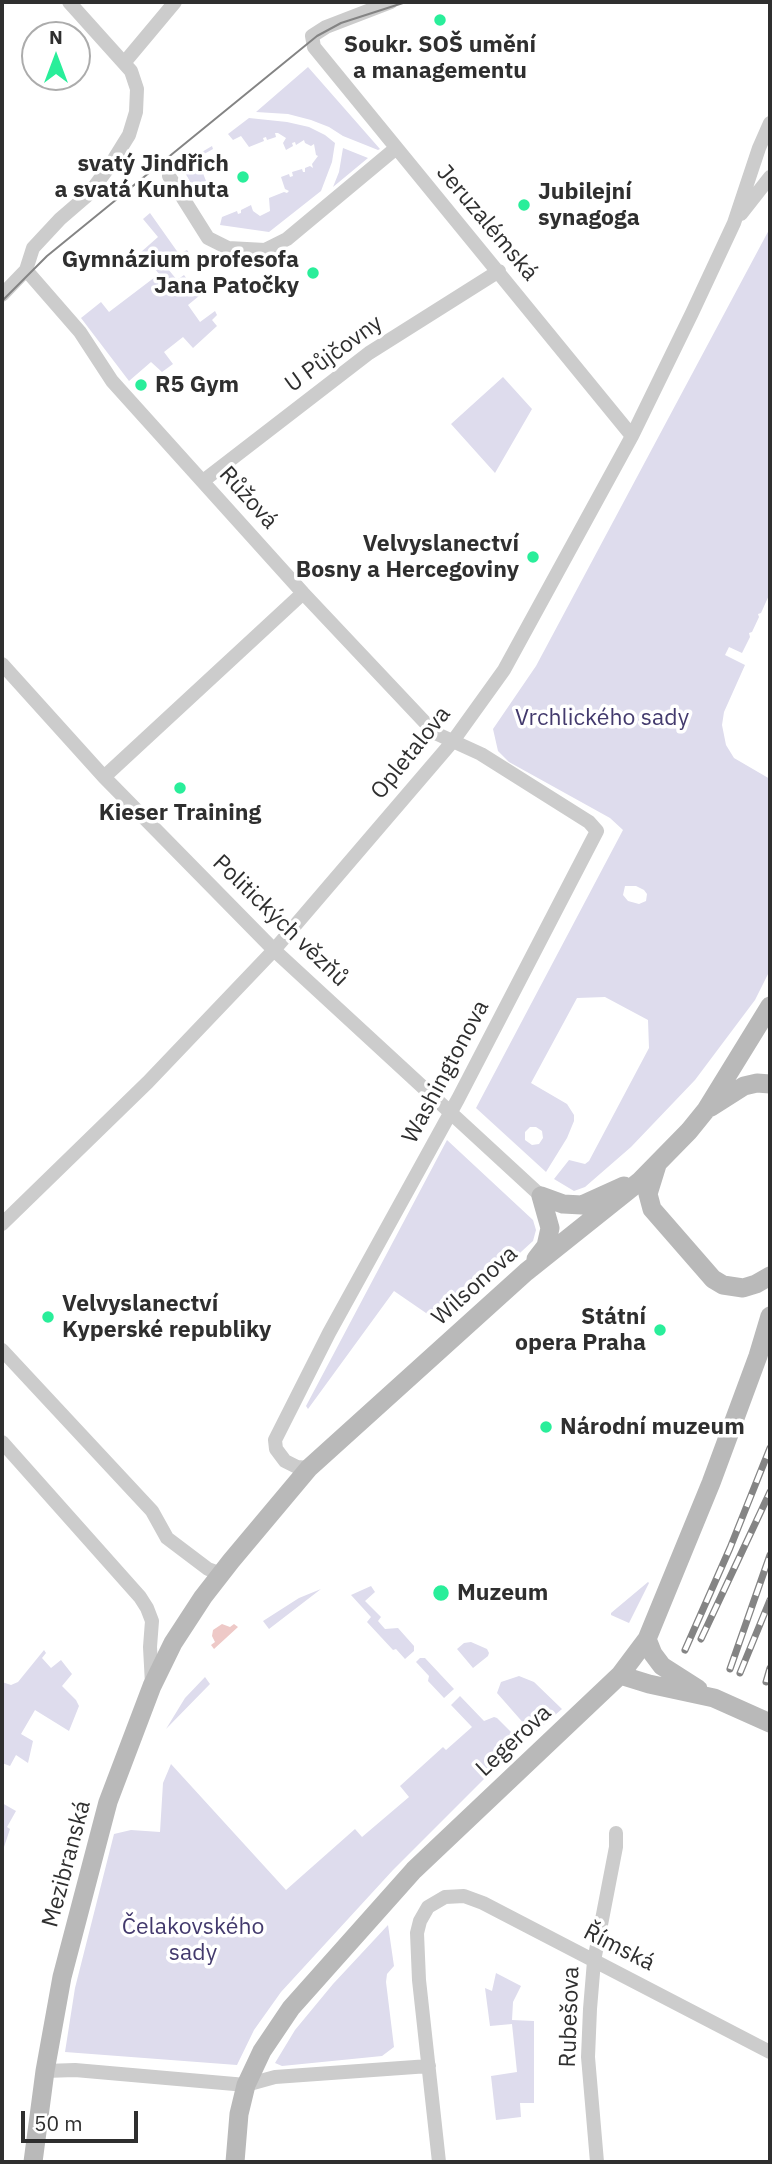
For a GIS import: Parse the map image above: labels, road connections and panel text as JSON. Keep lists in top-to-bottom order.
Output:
{
  "streets": {
    "main road": ["Wilsonova", "Legerova", "Mezibranská"],
    "street": [
      "Jeruzalémská",
      "U Půjčovny",
      "Růžová",
      "Opletalova",
      "Politických vězňů",
      "Washingtonova",
      "Římská",
      "Rubešova"
    ]
  },
  "crossings": [
    ["Jeruzalémská", "U Půjčovny"],
    ["Jeruzalémská", "Opletalova"],
    ["U Půjčovny", "Růžová"],
    ["Růžová", "Opletalova"],
    ["Růžová", "Washingtonova"],
    ["Opletalova", "Politických vězňů"],
    ["Opletalova", "Washingtonova"],
    ["Politických vězňů", "Washingtonova"],
    ["Washingtonova", "Wilsonova"],
    ["Wilsonova", "Mezibranská"],
    ["Římská", "Rubešova"]
  ],
  "parks": ["Vrchlického sady", "Čelakovského sady"],
  "places": [
    "Soukr. SOŠ umění a managementu",
    "svatý Jindřich a svatá Kunhuta",
    "Jubilejní synagoga",
    "Gymnázium profesofa Jana Patočky",
    "R5 Gym",
    "Velvyslanectví Bosny a Hercegoviny",
    "Kieser Training",
    "Velvyslanectví Kyperské republiky",
    "Státní opera Praha",
    "Národní muzeum",
    "Muzeum"
  ],
  "scale_bar": "50 m",
  "north": "top"
}
